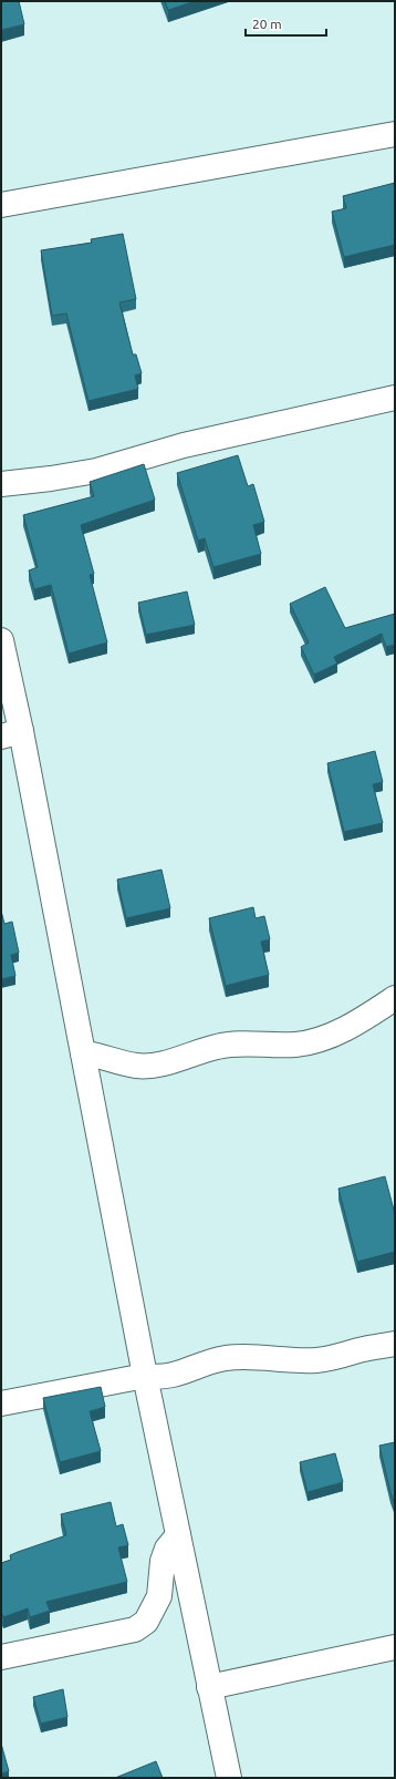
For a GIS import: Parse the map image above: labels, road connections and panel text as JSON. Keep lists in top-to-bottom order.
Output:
{
  "scale_bar": "20 m"
}
